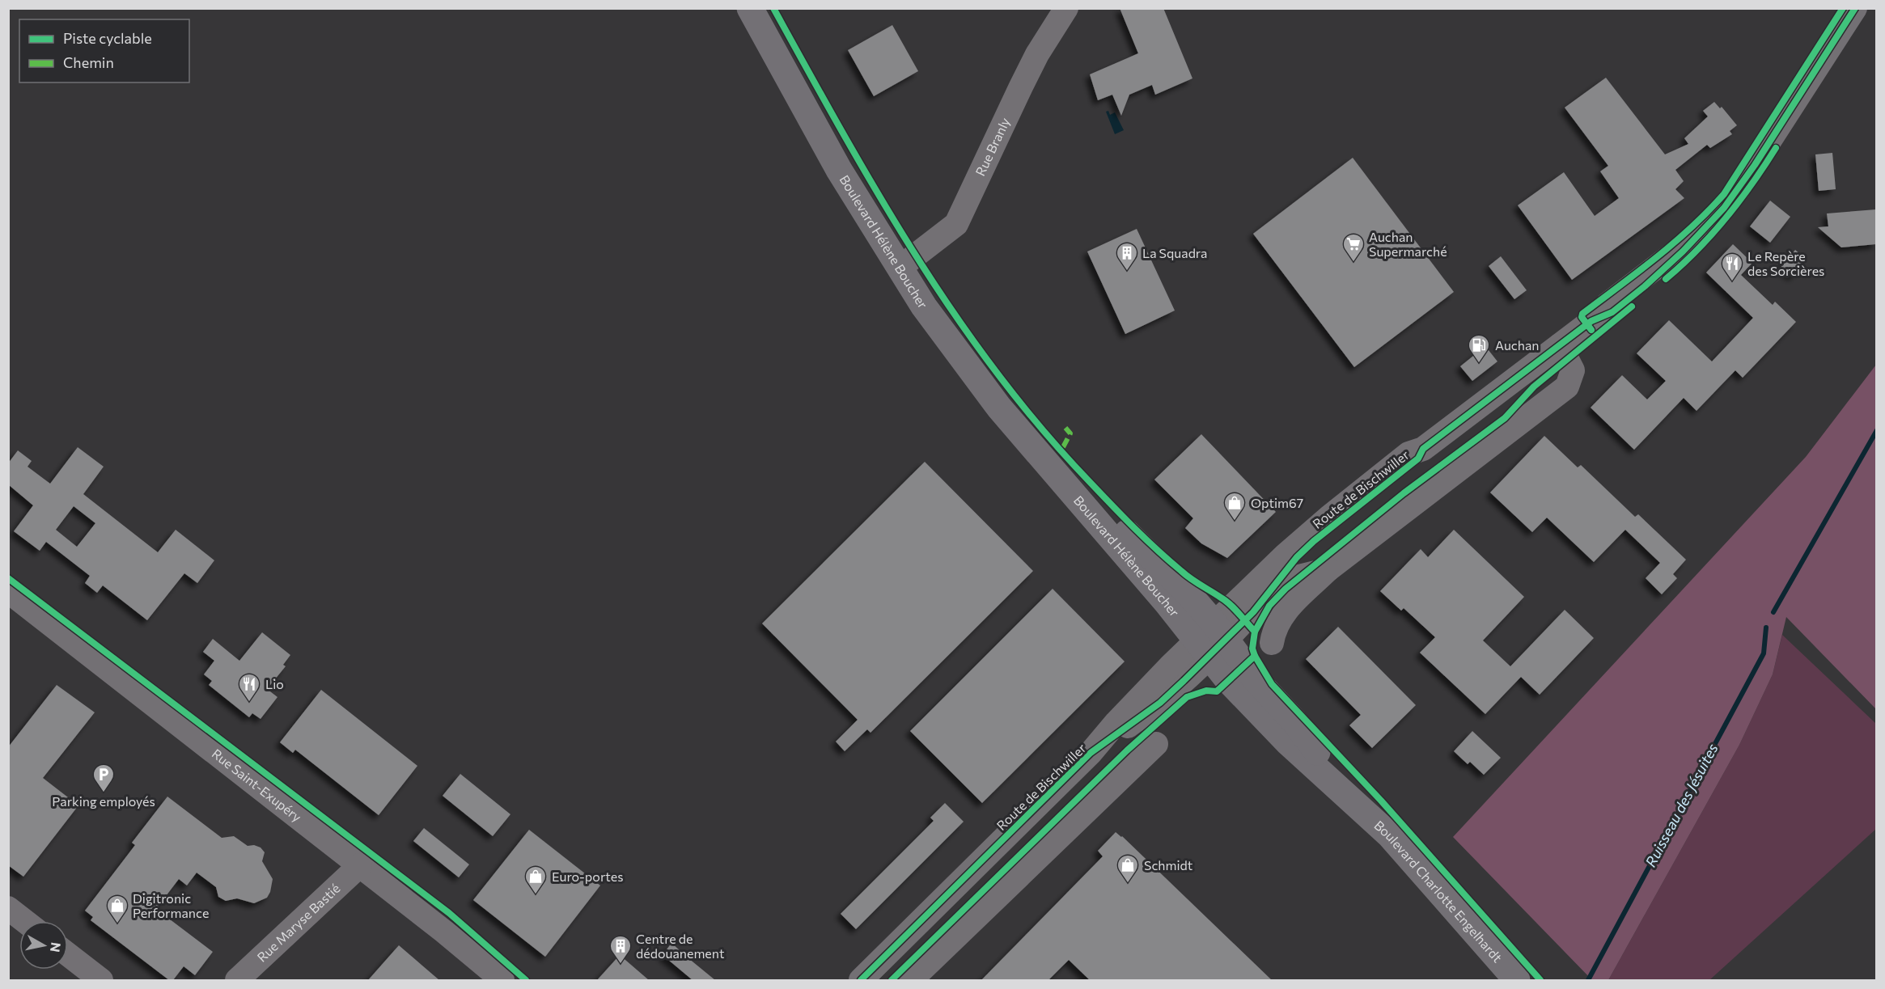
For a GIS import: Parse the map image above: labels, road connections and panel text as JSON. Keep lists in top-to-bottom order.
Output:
{
  "streets": {
    "main road": ["Boulevard Hélène Boucher", "Boulevard Charlotte Engelhardt"],
    "street": [
      "Rue Branly",
      "Route de Bischwiller",
      "Rue Saint-Exupéry",
      "Rue Maryse Bastié"
    ]
  },
  "crossings": [
    ["Rue Branly", "Boulevard Hélène Boucher"],
    ["Boulevard Hélène Boucher", "Route de Bischwiller"],
    ["Boulevard Hélène Boucher", "Boulevard Charlotte Engelhardt"],
    ["Route de Bischwiller", "Boulevard Charlotte Engelhardt"],
    ["Rue Saint-Exupéry", "Rue Maryse Bastié"]
  ],
  "water": ["Ruisseau des Jésuites"],
  "places": {
    "supermarket": ["Auchan Supermarché"],
    "building": ["La Squadra", "Centre de dédouanement"],
    "restaurant": ["Le Repère des Sorcières", "Lio"],
    "fuel station": ["Auchan"],
    "shop": [
      "Optim67",
      "Schmidt",
      "Euro-portes",
      "Digitronic Performance"
    ],
    "parking": ["Parking employés"]
  },
  "legend": ["Piste cyclable", "Chemin"],
  "north": "right"
}
